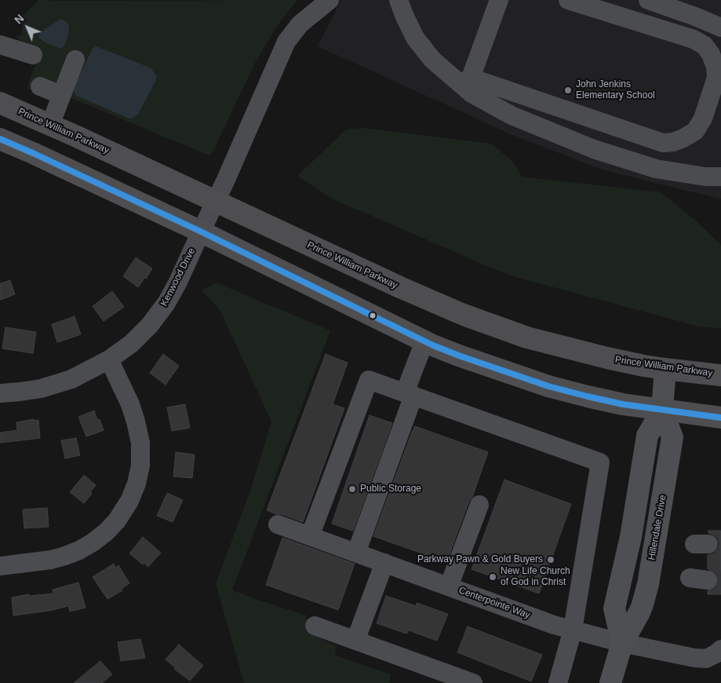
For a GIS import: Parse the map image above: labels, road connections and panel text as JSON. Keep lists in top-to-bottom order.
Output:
{
  "streets": {
    "highway": ["Prince William Parkway"],
    "street": ["Kenwood Drive", "Centerpointe Way"]
  },
  "crossings": [
    ["Prince William Parkway", "Kenwood Drive"]
  ],
  "places": [
    "John Jenkins Elementary School",
    "Public Storage",
    "Parkway Pawn & Gold Buyers",
    "New Life Church of God in Christ"
  ],
  "north": "top left"
}
